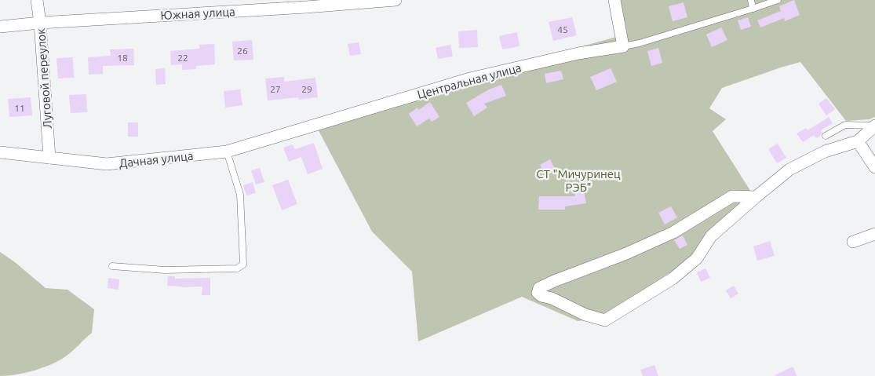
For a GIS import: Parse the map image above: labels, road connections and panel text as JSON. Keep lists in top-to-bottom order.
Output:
{
  "streets": {
    "street": [
      "Южная улица",
      "Луговой переулок",
      "Центральная улица",
      "Дачная улица"
    ]
  },
  "crossings": [
    ["Южная улица", "Луговой переулок"],
    ["Луговой переулок", "Дачная улица"],
    ["Центральная улица", "Дачная улица"]
  ],
  "parks": ["СТ \"Мичуринец РЭБ\""],
  "house_numbers": [
    "45",
    "26",
    "18",
    "22",
    "27",
    "29",
    "11"
  ]
}
